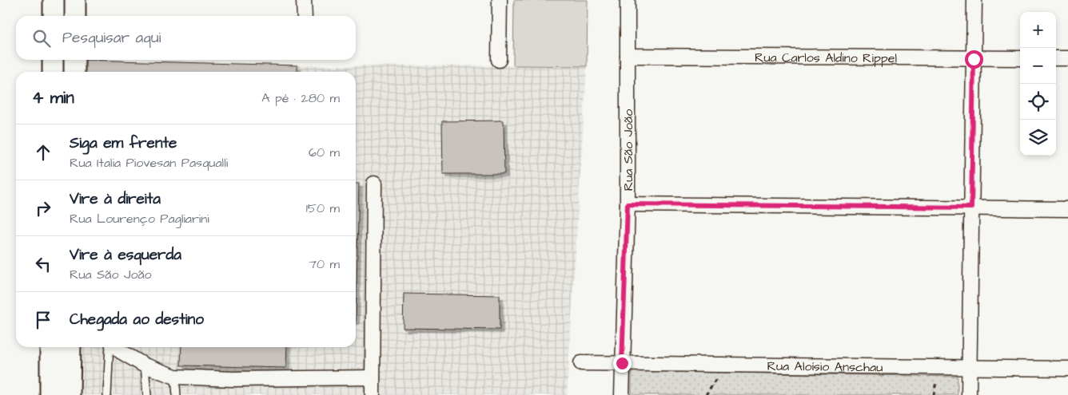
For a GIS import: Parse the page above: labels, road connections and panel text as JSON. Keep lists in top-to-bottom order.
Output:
{
  "streets": {
    "street": ["Rua Carlos Aldino Rippel", "Rua São João", "Rua Aloísio Anschau"]
  },
  "crossings": [
    ["Rua Carlos Aldino Rippel", "Rua São João"],
    ["Rua São João", "Rua Aloísio Anschau"]
  ],
  "page": {
    "map_buttons": ["+", "−"],
    "search": "Pesquisar aqui",
    "heading": ["4 min", "A pé · 280 m"],
    "list": [
      ["Siga em frente", "Rua Italia Piovesan Pasqualli", "60 m"],
      ["Vire à direita", "Rua Lourenço Pagliarini", "150 m"],
      ["Vire à esquerda", "Rua São João", "70 m"],
      "Chegada ao destino"
    ]
  }
}
